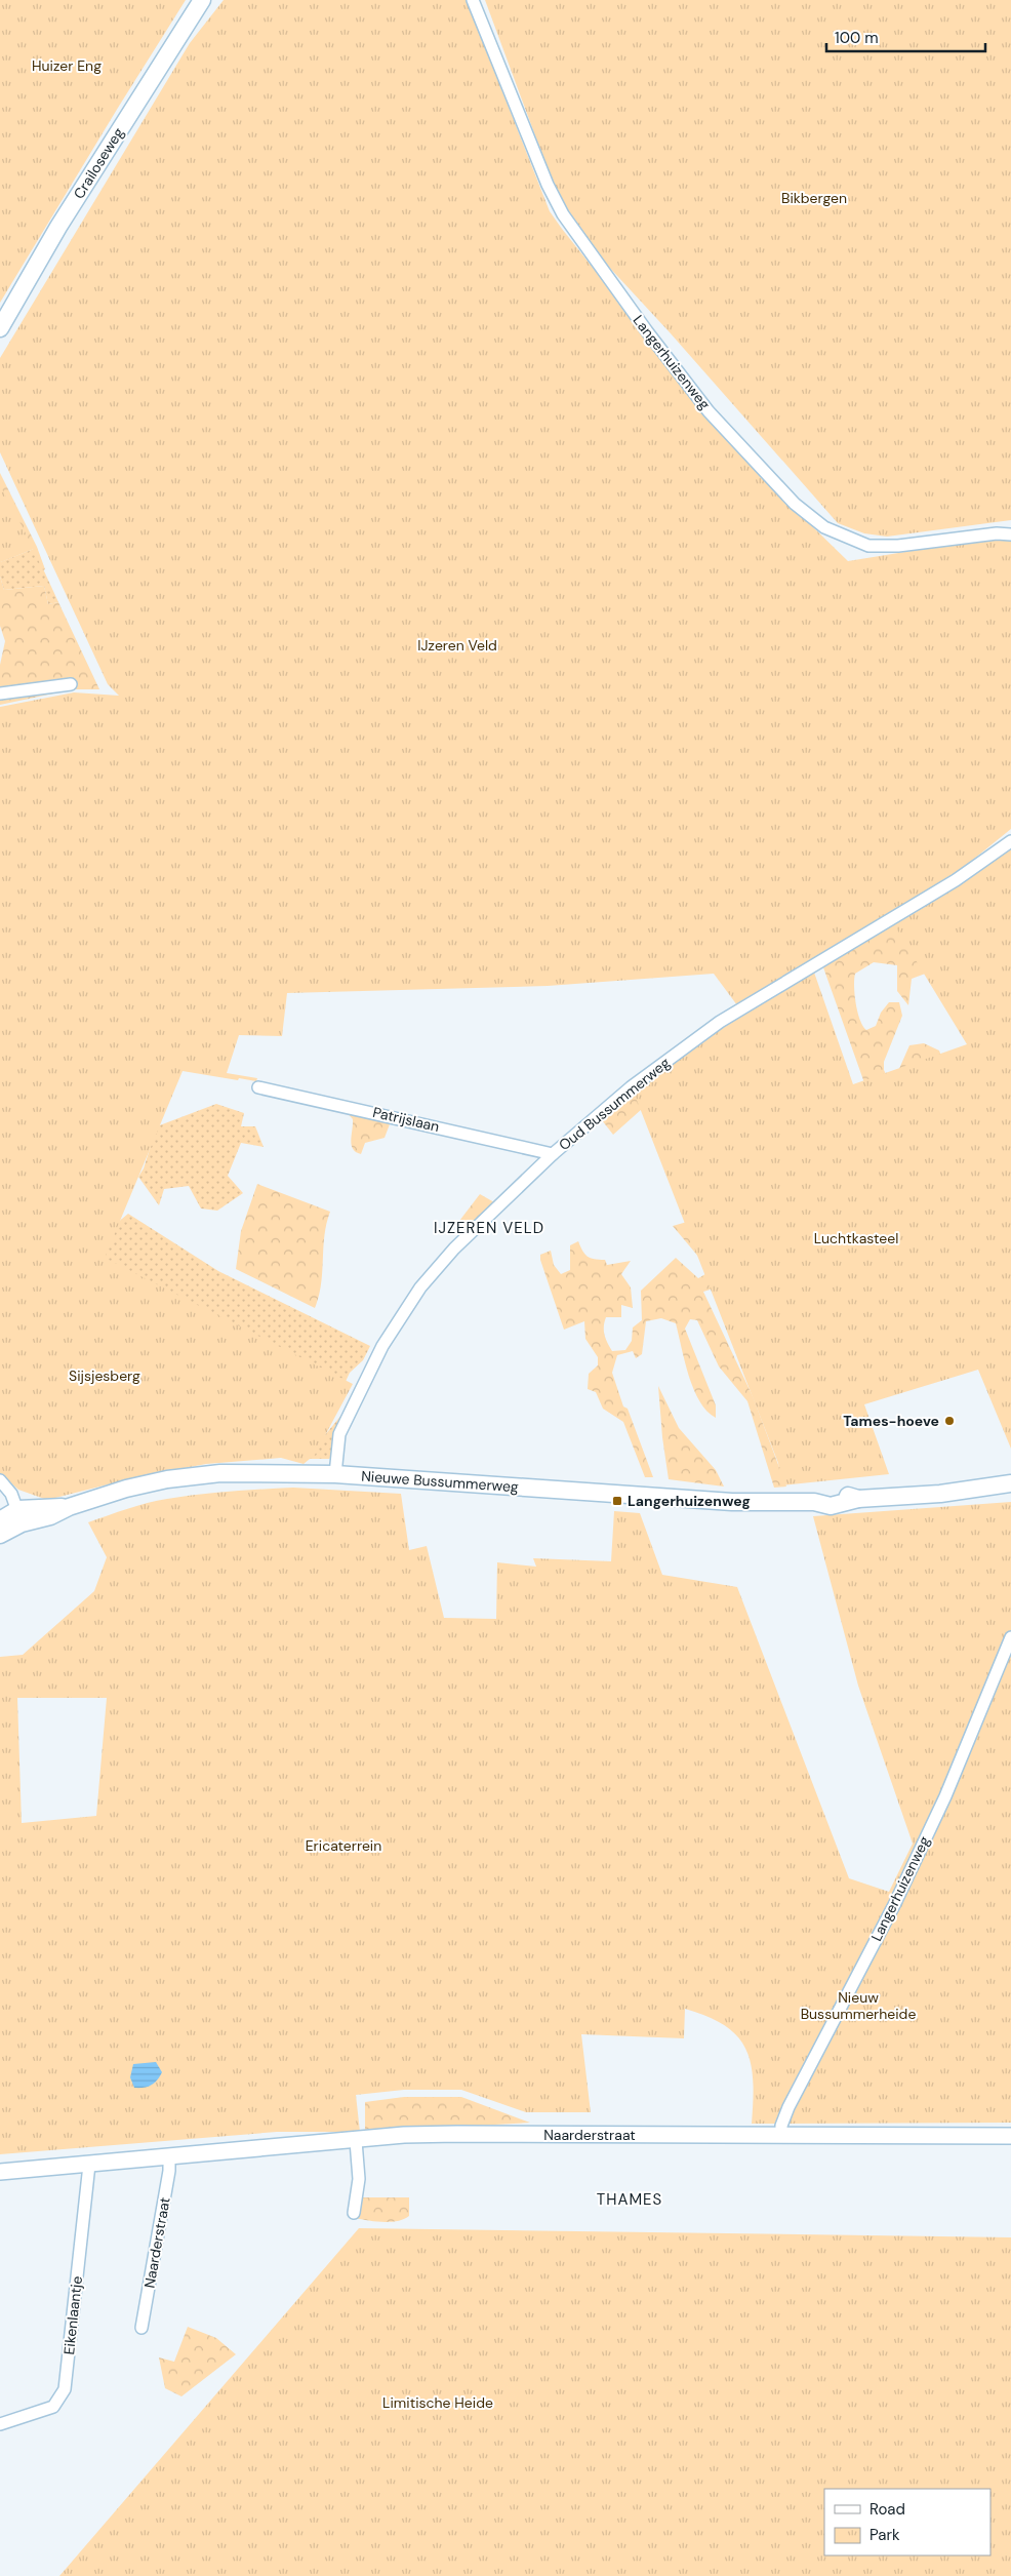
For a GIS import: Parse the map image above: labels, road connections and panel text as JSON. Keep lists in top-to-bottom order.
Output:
{
  "streets": {
    "main road": ["Crailoseweg", "Nieuwe Bussummerweg"],
    "street": [
      "Langerhuizenweg",
      "Oud Bussummerweg",
      "Patrijslaan",
      "Naarderstraat",
      "Eikenlaantje"
    ]
  },
  "crossings": [
    ["Langerhuizenweg", "Naarderstraat"],
    ["Oud Bussummerweg", "Patrijslaan"],
    ["Oud Bussummerweg", "Nieuwe Bussummerweg"],
    ["Naarderstraat", "Eikenlaantje"]
  ],
  "districts": ["IJZEREN VELD", "THAMES"],
  "parks": [
    "Huizer Eng",
    "Bikbergen",
    "IJzeren Veld",
    "Luchtkasteel",
    "Sijsjesberg",
    "Ericaterrein",
    "Nieuw Bussummerheide",
    "Limitische Heide"
  ],
  "places": {
    "other": ["Tames-hoeve"],
    "transit": ["Langerhuizenweg"]
  },
  "legend": ["Road", "Park"],
  "scale_bar": "100 m"
}
